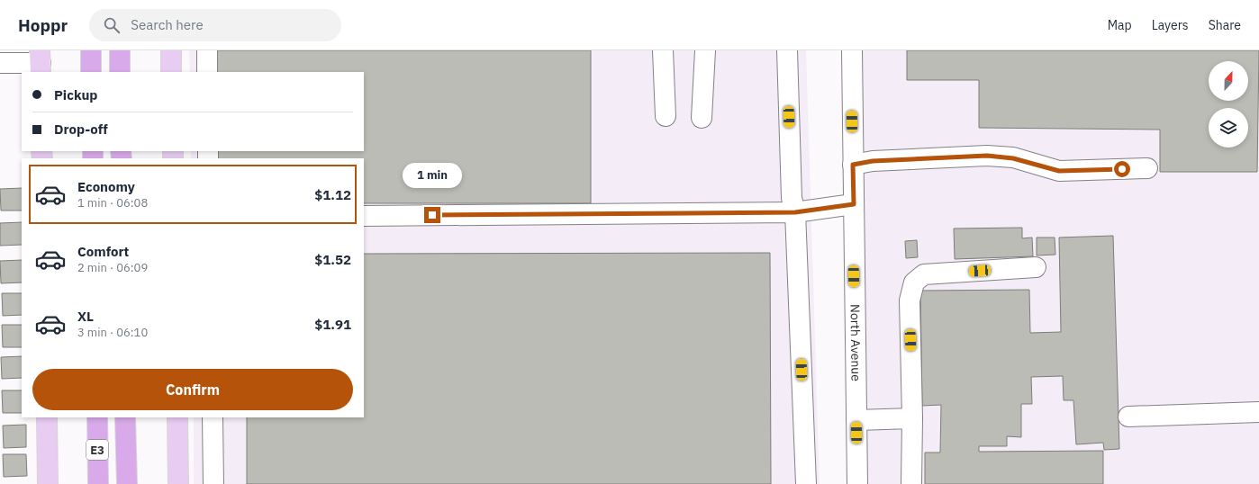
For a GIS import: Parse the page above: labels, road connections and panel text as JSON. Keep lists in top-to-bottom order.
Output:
{
  "streets": {
    "highway": ["E3"],
    "street": ["North Avenue"]
  },
  "north": "top",
  "page": {
    "header": "Hoppr",
    "search": "Search here",
    "nav": ["Map", "Layers", "Share"],
    "banner": ["Pickup", "Drop-off"],
    "bubble": "1 min",
    "list": [
      {
        "name": "Economy",
        "note": "1 min · 06:08",
        "value": "$1.12"
      },
      {
        "name": "Comfort",
        "note": "2 min · 06:09",
        "value": "$1.52"
      },
      {
        "name": "XL",
        "note": "3 min · 06:10",
        "value": "$1.91"
      }
    ],
    "buttons": "Confirm"
  }
}
